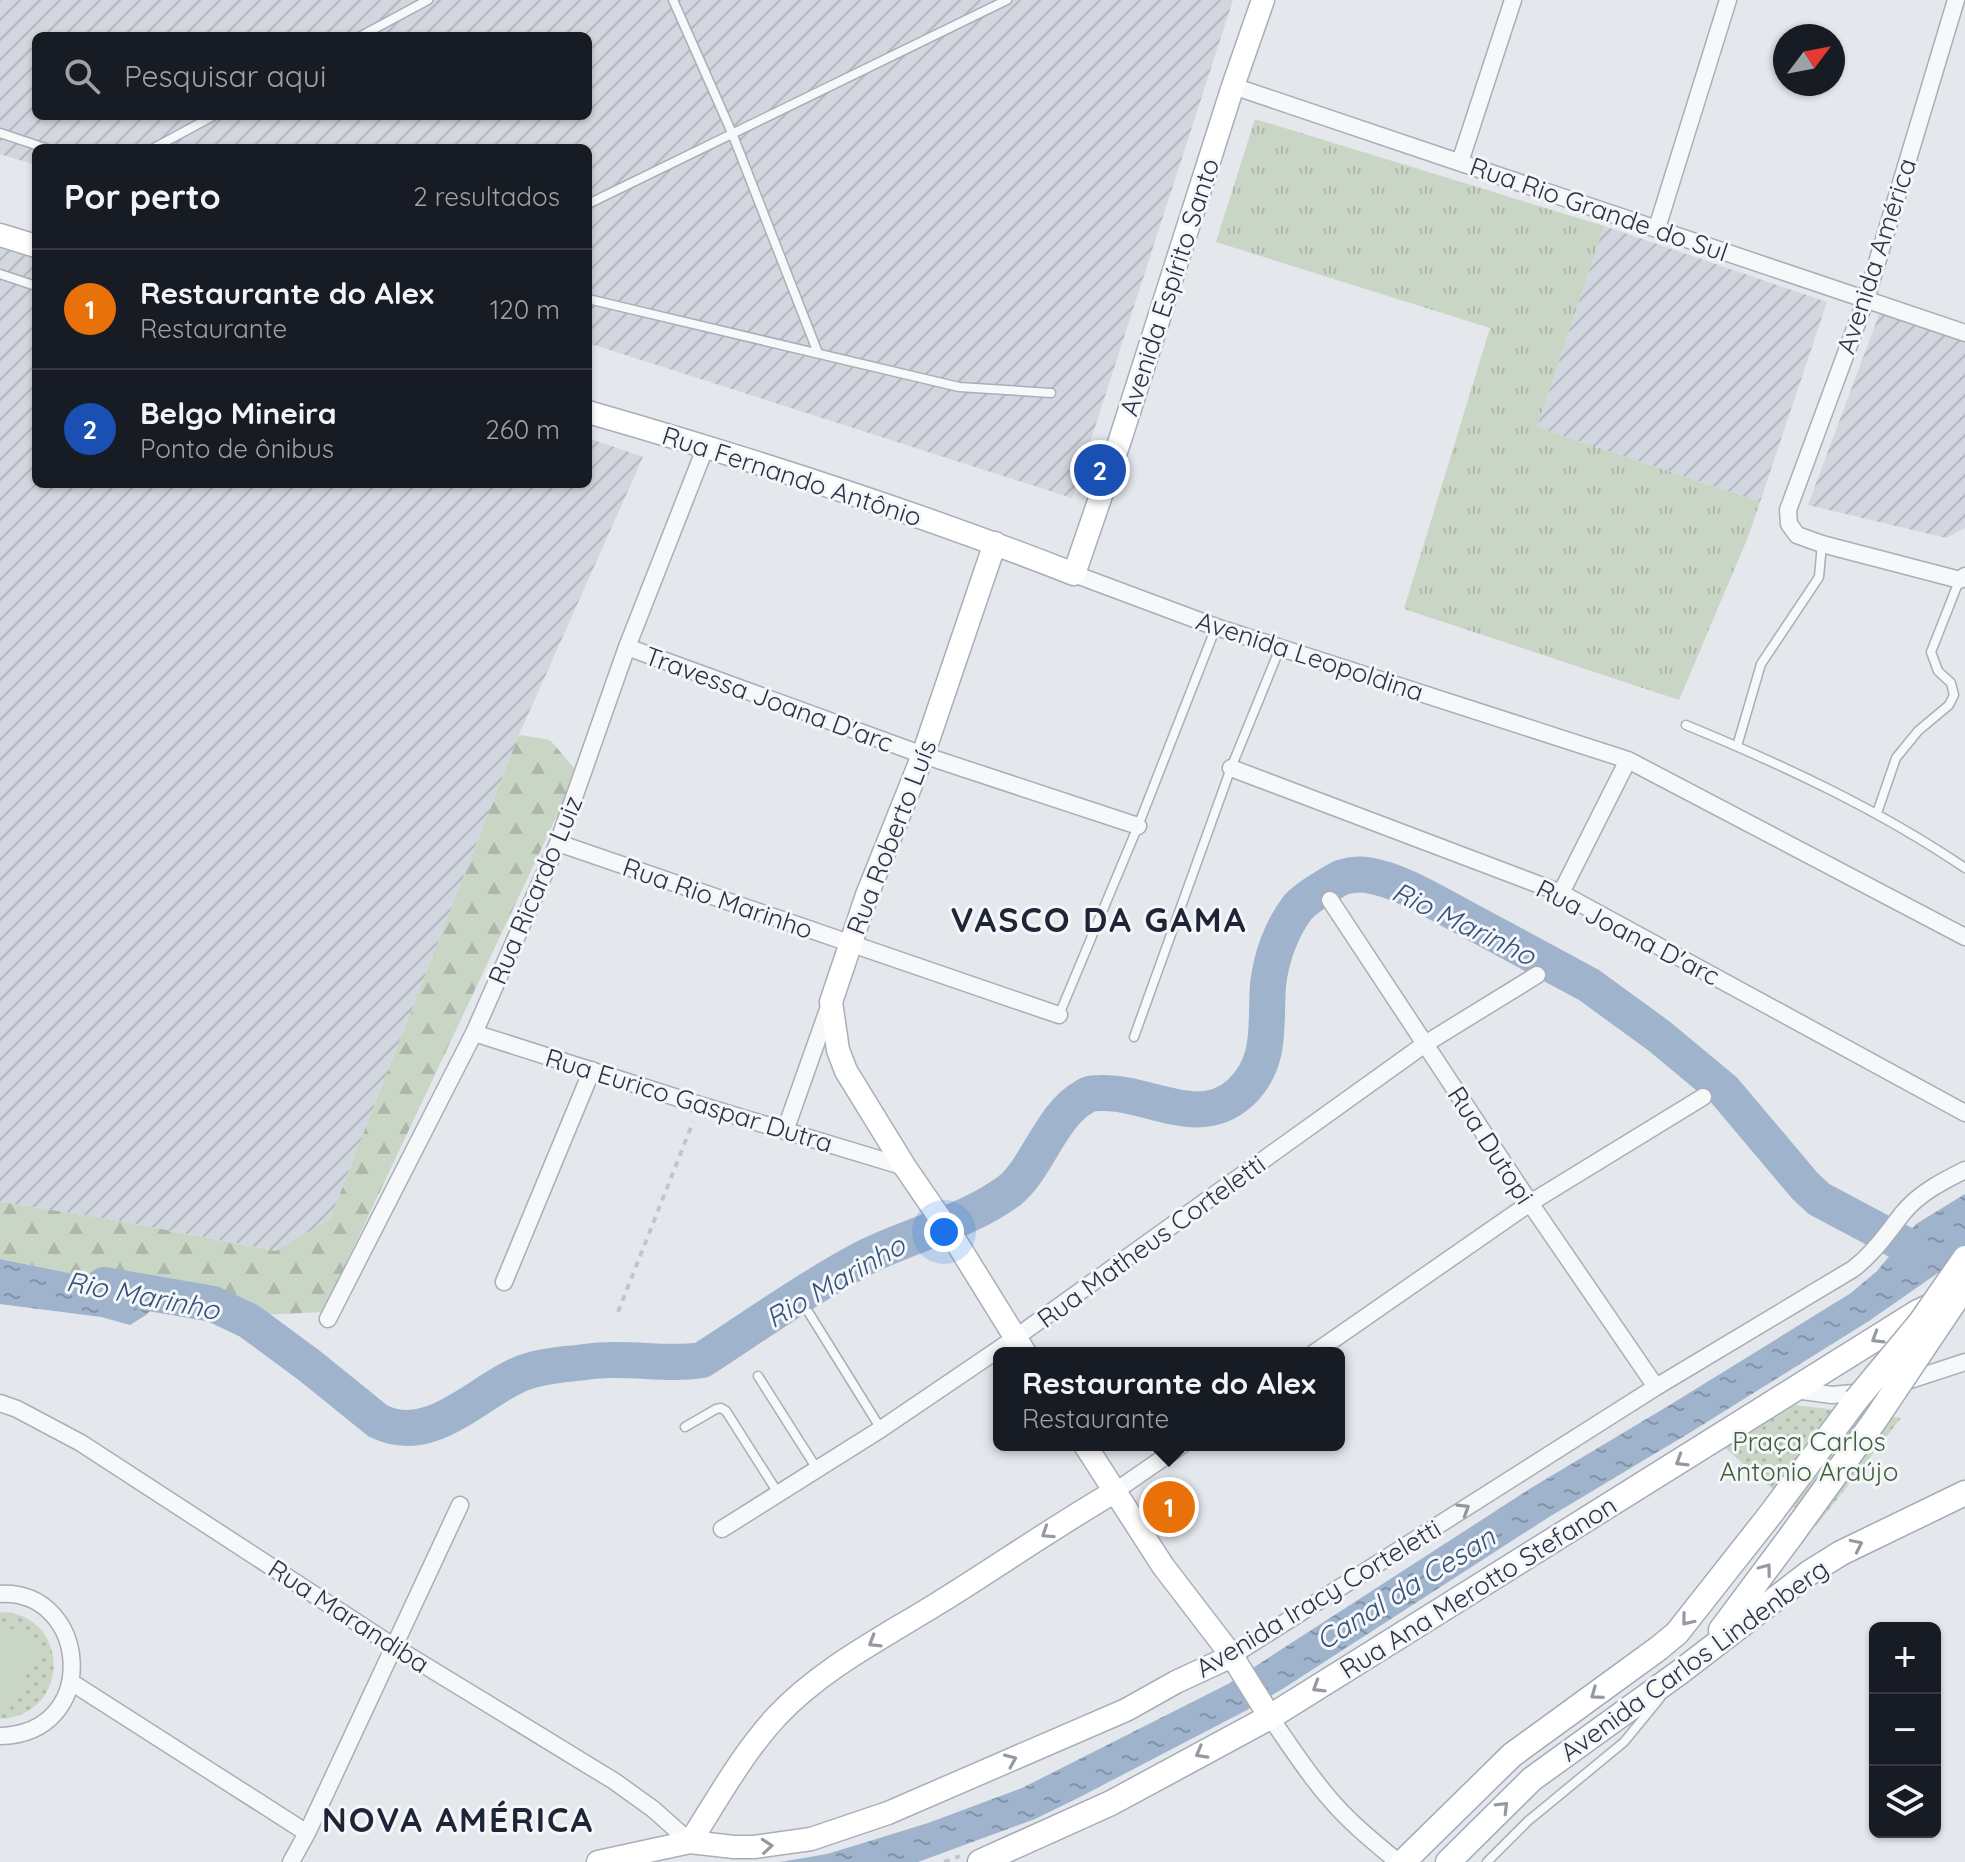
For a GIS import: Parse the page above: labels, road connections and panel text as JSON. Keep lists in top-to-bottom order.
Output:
{
  "streets": {
    "main road": ["Rua Ana Merotto Stefanon", "Avenida Carlos Lindenberg"],
    "street": [
      "Rua Rio Grande do Sul",
      "Avenida América",
      "Avenida Espírito Santo",
      "Rua Fernando Antônio",
      "Avenida Leopoldina",
      "Travessa Joana D'arc",
      "Rua Roberto Luís",
      "Rua Ricardo Luiz",
      "Rua Rio Marinho",
      "Rua Joana D'arc",
      "Rua Eurico Gaspar Dutra",
      "Rua Dutopi",
      "Rua Matheus Corteletti",
      "Avenida Iracy Corteletti",
      "Rua Marandiba"
    ]
  },
  "crossings": [
    ["Rua Rio Grande do Sul", "Avenida América"],
    ["Rua Rio Grande do Sul", "Avenida Espírito Santo"],
    ["Avenida Espírito Santo", "Avenida Leopoldina"],
    ["Rua Fernando Antônio", "Avenida Leopoldina"],
    ["Rua Fernando Antônio", "Rua Roberto Luís"],
    ["Rua Fernando Antônio", "Rua Ricardo Luiz"],
    ["Avenida Leopoldina", "Rua Roberto Luís"],
    ["Travessa Joana D'arc", "Rua Roberto Luís"],
    ["Travessa Joana D'arc", "Rua Ricardo Luiz"],
    ["Rua Roberto Luís", "Rua Rio Marinho"],
    ["Rua Roberto Luís", "Rua Eurico Gaspar Dutra"],
    ["Rua Ricardo Luiz", "Rua Rio Marinho"],
    ["Rua Ricardo Luiz", "Rua Eurico Gaspar Dutra"],
    ["Rua Dutopi", "Rua Matheus Corteletti"],
    ["Rua Dutopi", "Avenida Iracy Corteletti"],
    ["Avenida Iracy Corteletti", "Rua Marandiba"]
  ],
  "districts": ["VASCO DA GAMA", "NOVA AMÉRICA"],
  "water": ["Rio Marinho", "Canal da Cesan"],
  "parks": ["Praça Carlos Antonio Araújo"],
  "north": "top right",
  "page": {
    "search": "Pesquisar aqui",
    "heading": ["Por perto", "2 resultados"],
    "list": [
      {
        "mark": "1",
        "name": "Restaurante do Alex",
        "note": "Restaurante",
        "value": "120 m"
      },
      {
        "mark": "2",
        "name": "Belgo Mineira",
        "note": "Ponto de ônibus",
        "value": "260 m"
      }
    ],
    "pins": ["2", "1"],
    "popup": ["Restaurante do Alex", "Restaurante"],
    "map_buttons": ["+", "−"]
  }
}
